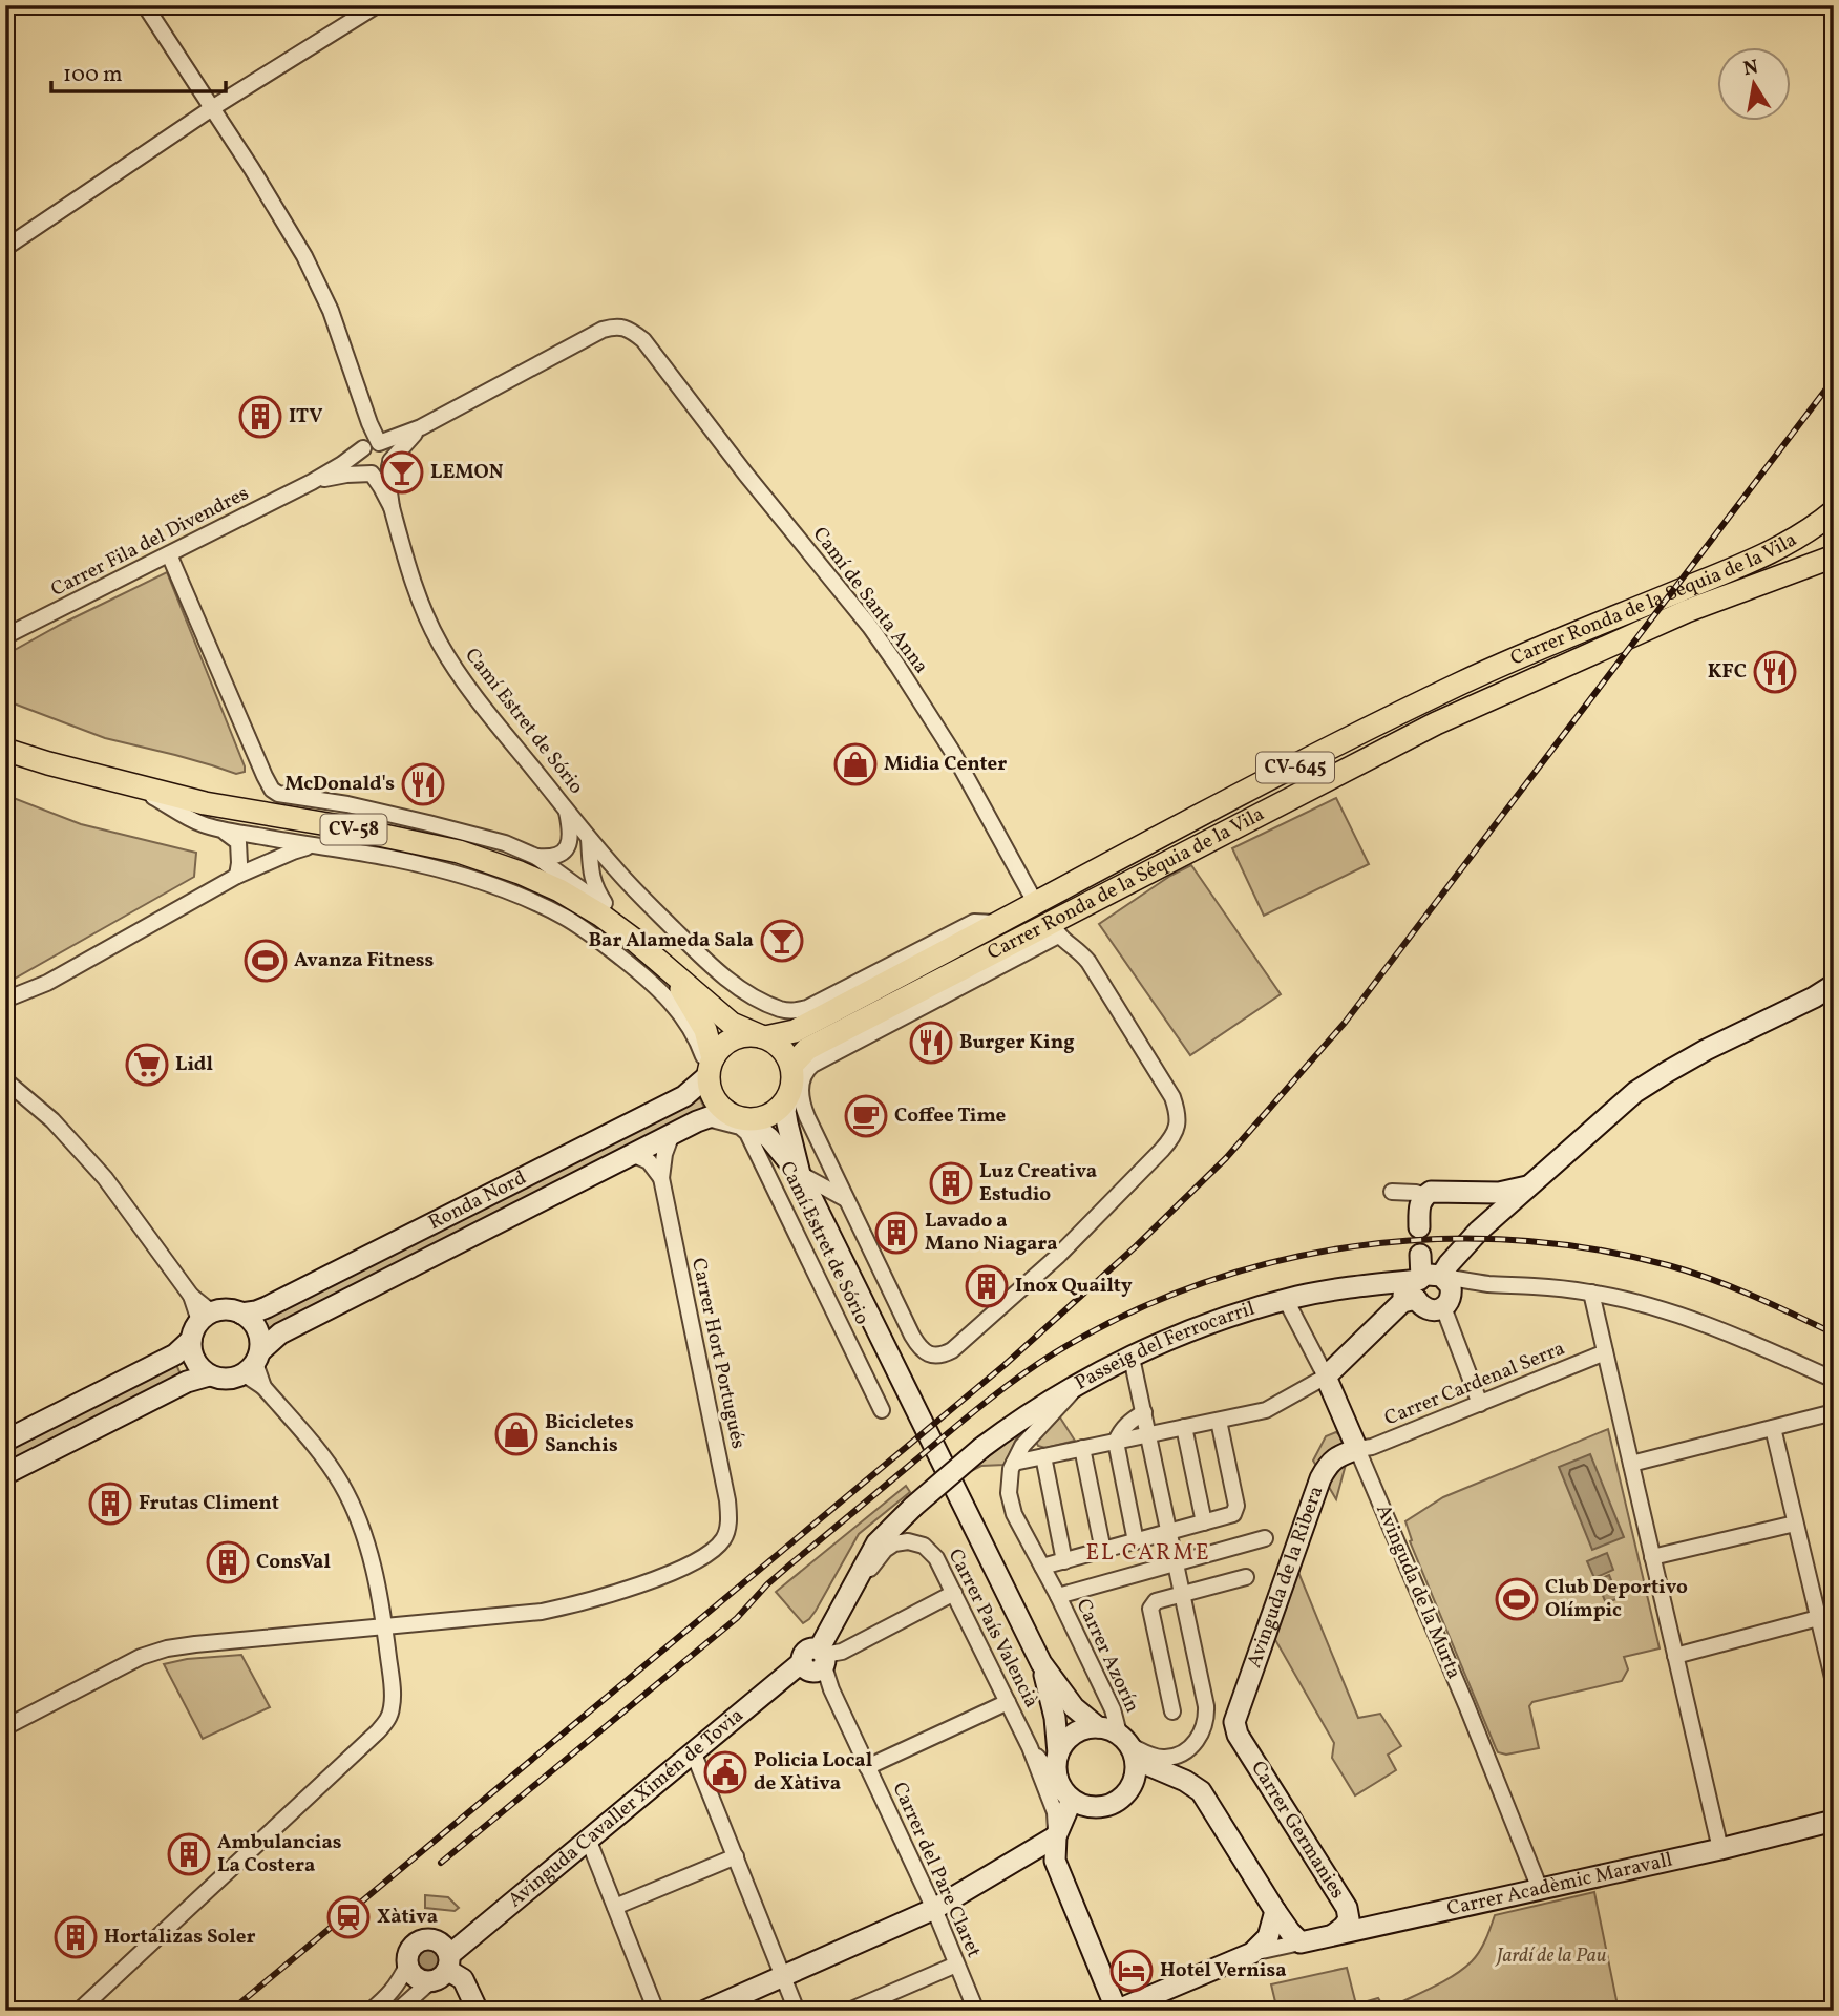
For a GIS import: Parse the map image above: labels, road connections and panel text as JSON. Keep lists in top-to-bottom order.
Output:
{
  "streets": {
    "main road": ["Carrer Ronda de la Séquia de la Vila", "CV-645", "CV-58"],
    "street": [
      "Carrer Fila del Divendres",
      "Camí de Santa Anna",
      "Camí Estret de Sório",
      "Ronda Nord",
      "Passeig del Ferrocarril",
      "Carrer Hort Portugués",
      "Carrer Cardenal Serra",
      "Avinguda de la Ribera",
      "Avinguda de la Murta",
      "Carrer País Valencià",
      "Carrer Azorín",
      "Avinguda Cavaller Ximén de Tovia",
      "Carrer Germanies",
      "Carrer del Pare Claret",
      "Carrer Acadèmic Maravall"
    ]
  },
  "crossings": [
    ["Carrer Fila del Divendres", "Camí de Santa Anna"],
    ["Carrer Fila del Divendres", "Camí Estret de Sório"],
    ["Carrer Ronda de la Séquia de la Vila", "Camí de Santa Anna"],
    ["Carrer Ronda de la Séquia de la Vila", "Camí Estret de Sório"],
    ["Carrer Ronda de la Séquia de la Vila", "CV-645"],
    ["Carrer Ronda de la Séquia de la Vila", "CV-58"],
    ["Carrer Ronda de la Séquia de la Vila", "Ronda Nord"],
    ["Camí Estret de Sório", "CV-645"],
    ["Camí Estret de Sório", "CV-58"],
    ["Camí Estret de Sório", "Ronda Nord"],
    ["CV-645", "CV-58"],
    ["CV-645", "Ronda Nord"],
    ["CV-58", "Ronda Nord"],
    ["Ronda Nord", "Carrer Hort Portugués"],
    ["Passeig del Ferrocarril", "Avinguda de la Murta"],
    ["Passeig del Ferrocarril", "Carrer Azorín"],
    ["Passeig del Ferrocarril", "Avinguda Cavaller Ximén de Tovia"],
    ["Carrer Cardenal Serra", "Avinguda de la Ribera"],
    ["Carrer Cardenal Serra", "Avinguda de la Murta"],
    ["Avinguda de la Ribera", "Avinguda de la Murta"],
    ["Avinguda de la Ribera", "Carrer Germanies"],
    ["Avinguda de la Murta", "Carrer Acadèmic Maravall"],
    ["Carrer País Valencià", "Avinguda Cavaller Ximén de Tovia"],
    ["Avinguda Cavaller Ximén de Tovia", "Carrer del Pare Claret"],
    ["Carrer Germanies", "Carrer Acadèmic Maravall"]
  ],
  "districts": ["EL CARME"],
  "parks": ["Jardí de la Pau"],
  "places": {
    "building": [
      "ITV",
      "Luz Creativa Estudio",
      "Lavado a Mano Niagara",
      "Inox Quailty",
      "Frutas Climent",
      "ConsVal",
      "Ambulancias La Costera",
      "Hortalizas Soler"
    ],
    "bar": ["LEMON", "Bar Alameda Sala"],
    "restaurant": ["KFC", "McDonald's", "Burger King"],
    "shop": ["Midia Center", "Bicicletes Sanchis"],
    "sports": ["Avanza Fitness", "Club Deportivo Olímpic"],
    "supermarket": ["Lidl"],
    "cafe": ["Coffee Time"],
    "public building": ["Policia Local de Xàtiva"],
    "station": ["Xàtiva"],
    "hotel": ["Hotel Vernisa"]
  },
  "scale_bar": "100 m",
  "north": "top"
}
